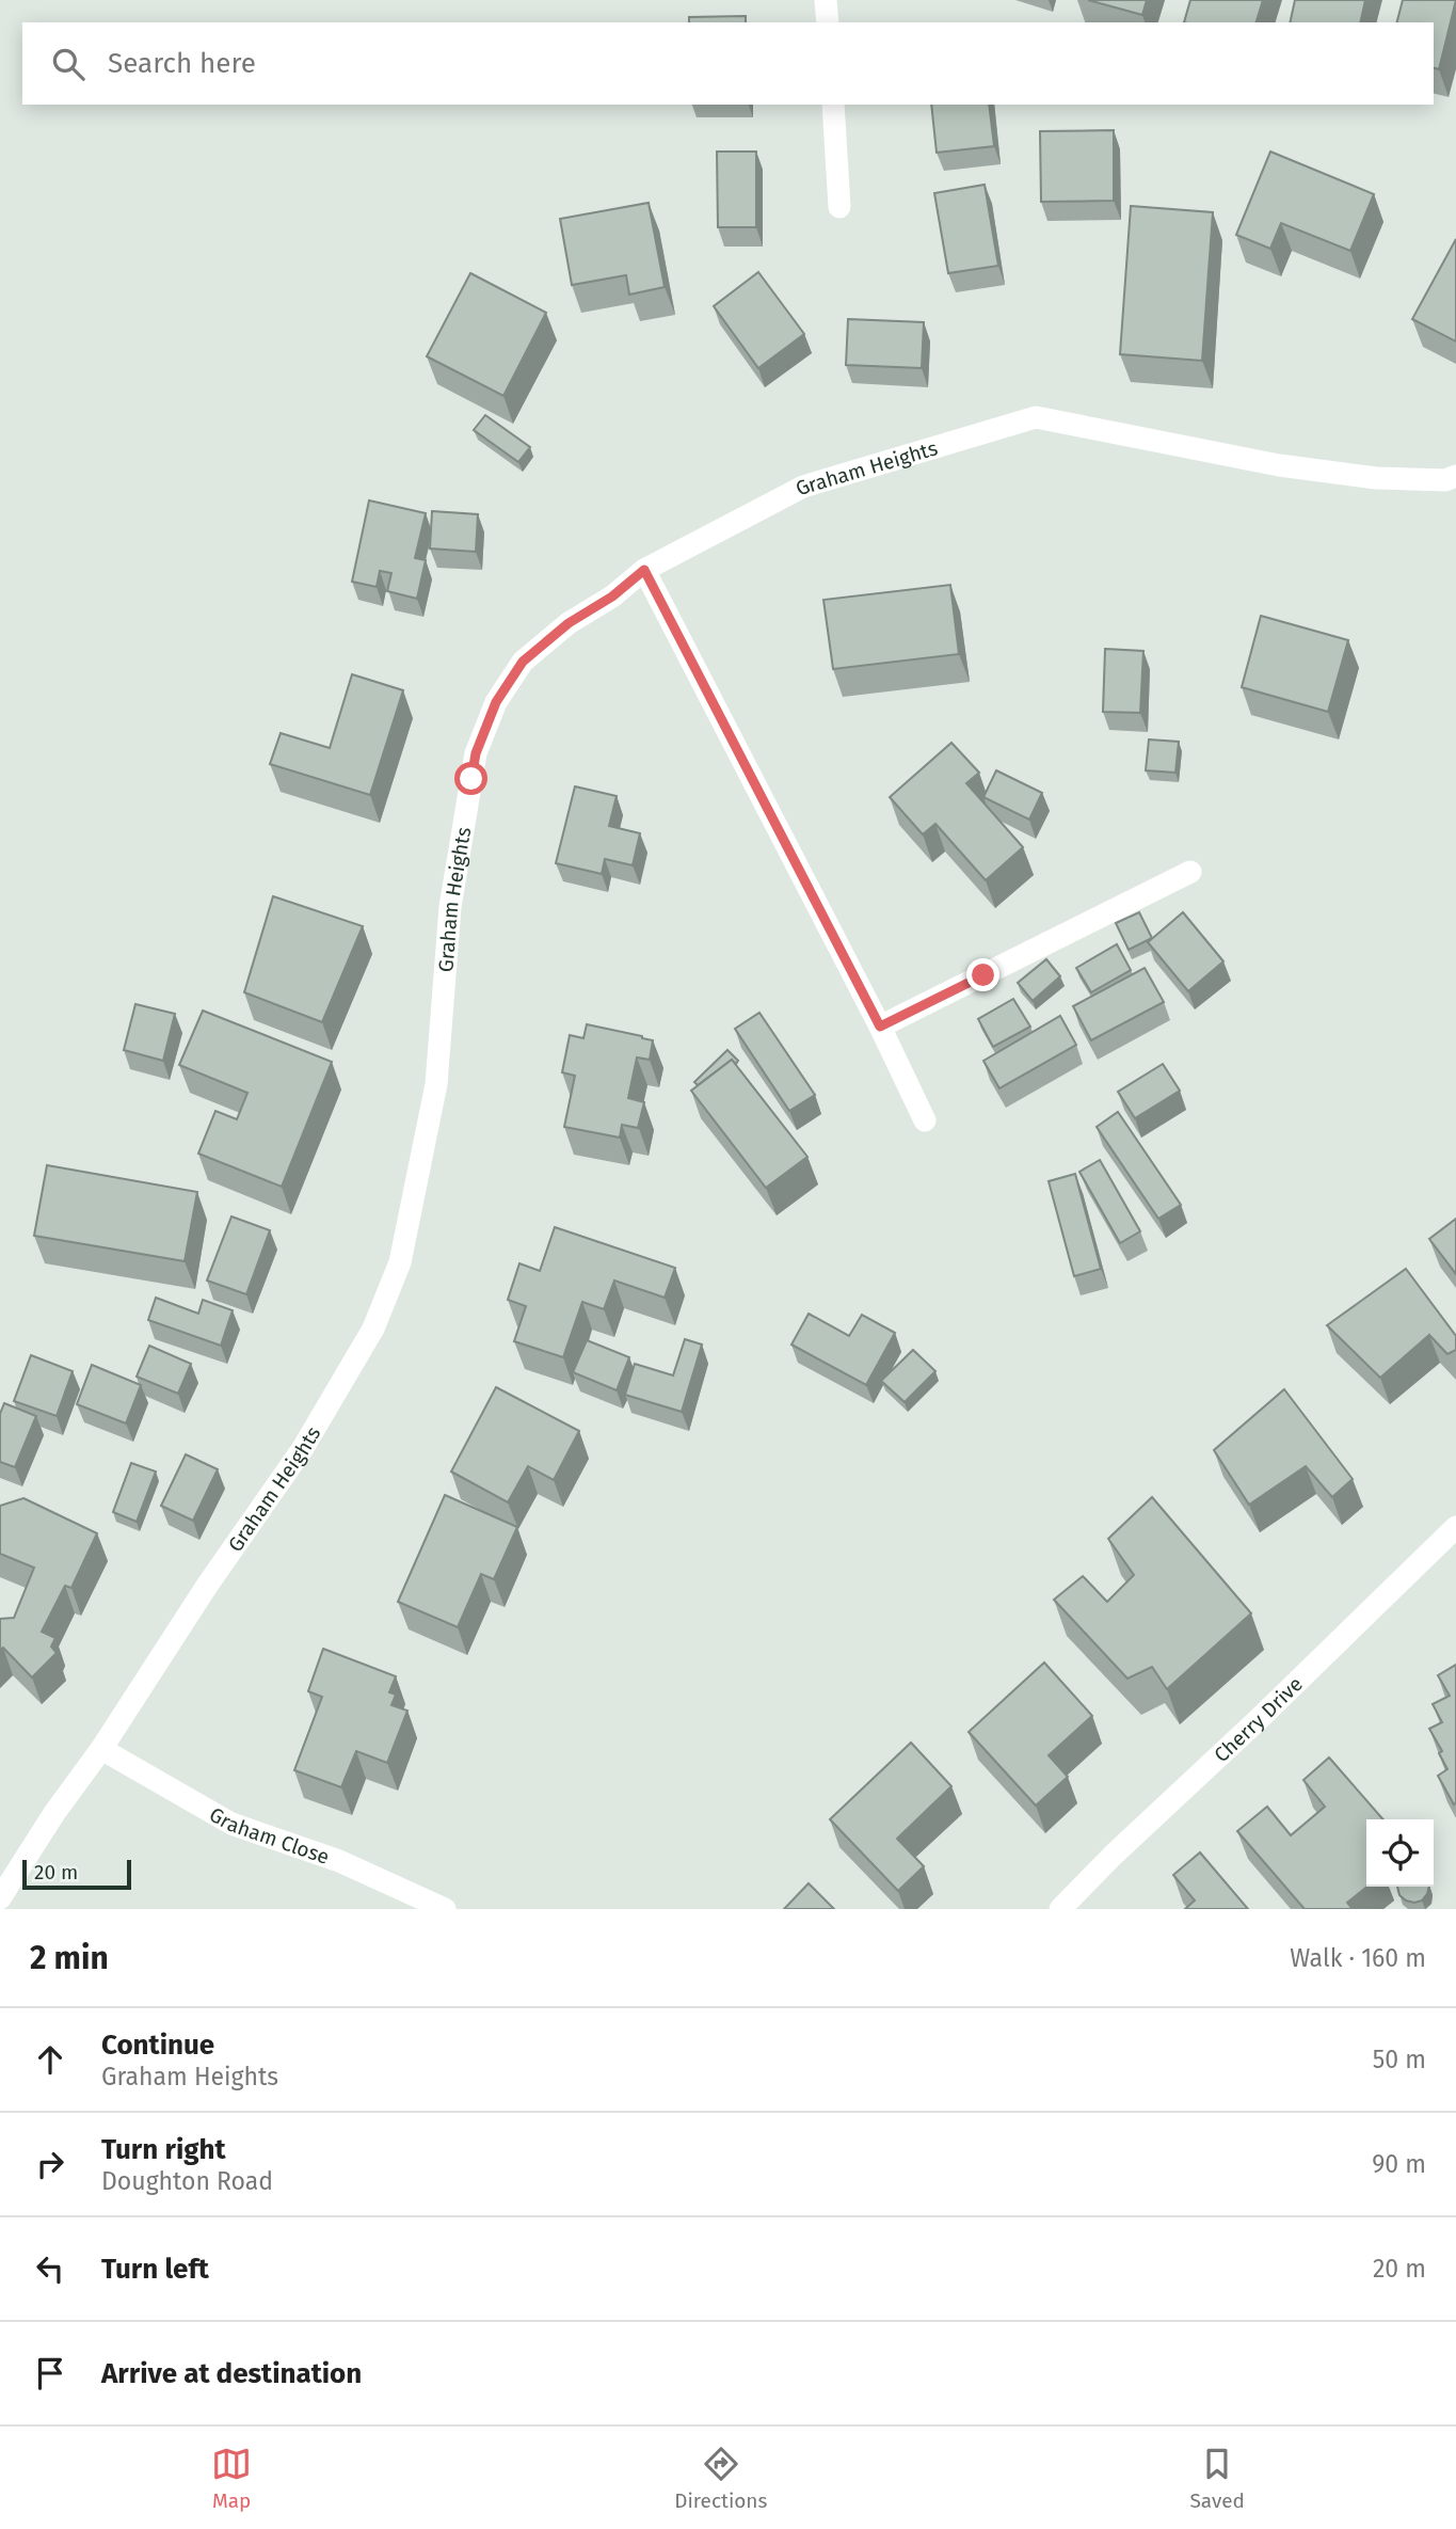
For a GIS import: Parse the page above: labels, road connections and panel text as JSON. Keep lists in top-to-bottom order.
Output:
{
  "streets": {
    "street": ["Graham Heights", "Cherry Drive", "Graham Close"]
  },
  "crossings": [
    ["Graham Heights", "Graham Close"]
  ],
  "scale_bar": "20 m",
  "page": {
    "search": "Search here",
    "scale": "20 m",
    "heading": ["2 min", "Walk · 160 m"],
    "list": [
      ["Continue", "Graham Heights", "50 m"],
      ["Turn right", "Doughton Road", "90 m"],
      ["Turn left", "20 m"],
      "Arrive at destination"
    ],
    "nav": ["Map", "Directions", "Saved"]
  }
}
